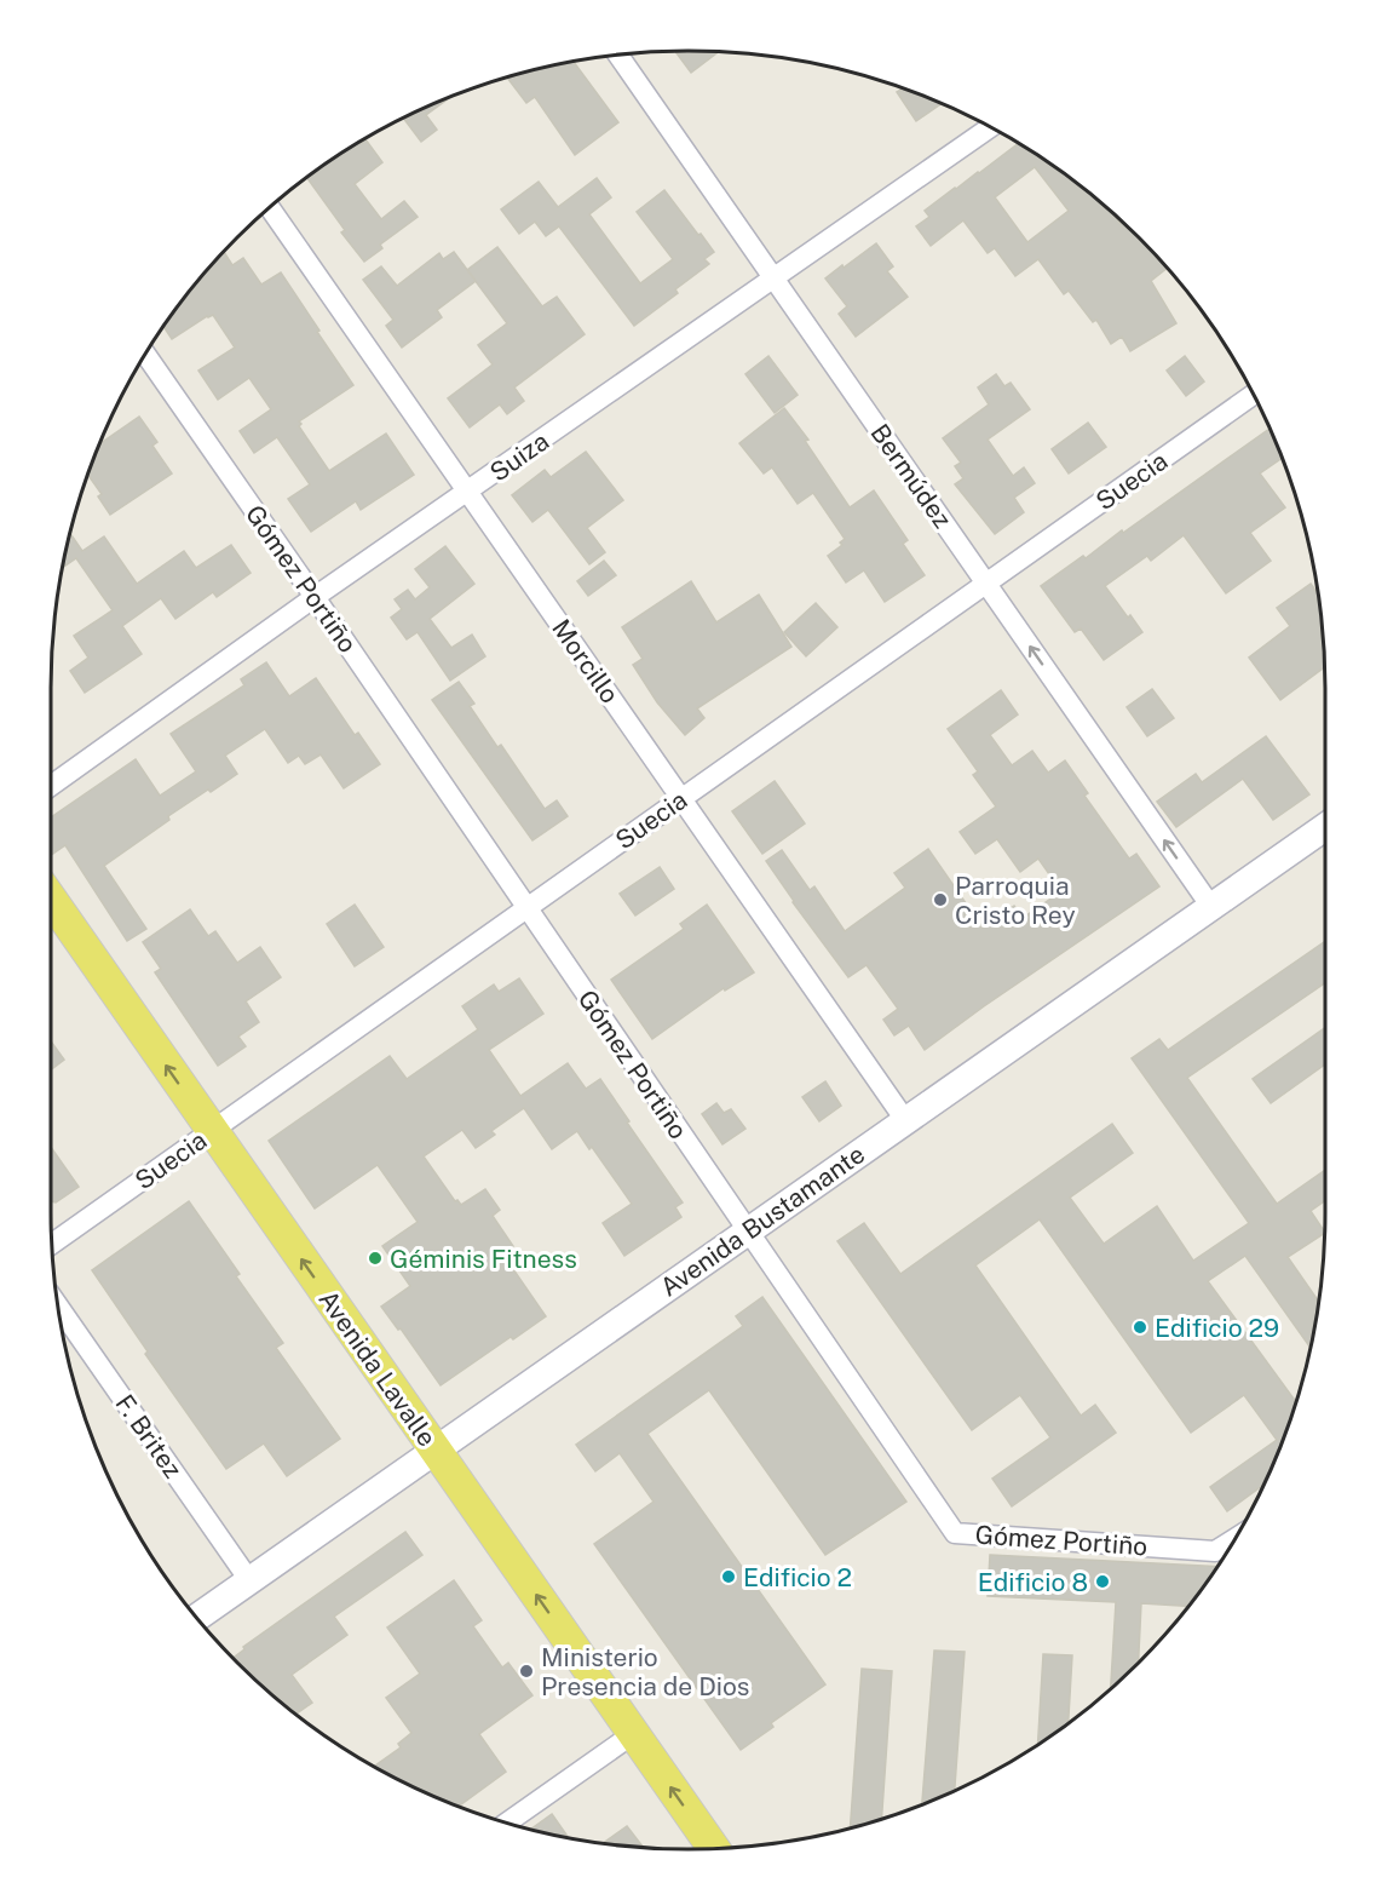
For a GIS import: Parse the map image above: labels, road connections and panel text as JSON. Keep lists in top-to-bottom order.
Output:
{
  "streets": {
    "main road": ["Avenida Bustamante", "Avenida Lavalle"],
    "street": [
      "Suiza",
      "Bermúdez",
      "Suecia",
      "Gómez Portiño",
      "Morcillo",
      "F. Britez"
    ]
  },
  "crossings": [
    ["Suiza", "Bermúdez"],
    ["Suiza", "Gómez Portiño"],
    ["Suiza", "Morcillo"],
    ["Bermúdez", "Suecia"],
    ["Bermúdez", "Avenida Bustamante"],
    ["Suecia", "Gómez Portiño"],
    ["Suecia", "Morcillo"],
    ["Suecia", "Avenida Lavalle"],
    ["Gómez Portiño", "Avenida Bustamante"],
    ["Morcillo", "Avenida Bustamante"],
    ["Avenida Bustamante", "Avenida Lavalle"],
    ["Avenida Bustamante", "F. Britez"]
  ],
  "one_way": ["Bermúdez", "Avenida Lavalle"],
  "places": [
    "Parroquia Cristo Rey",
    "Géminis Fitness",
    "Edificio 29",
    "Edificio 2",
    "Edificio 8",
    "Ministerio Presencia de Dios"
  ]
}
